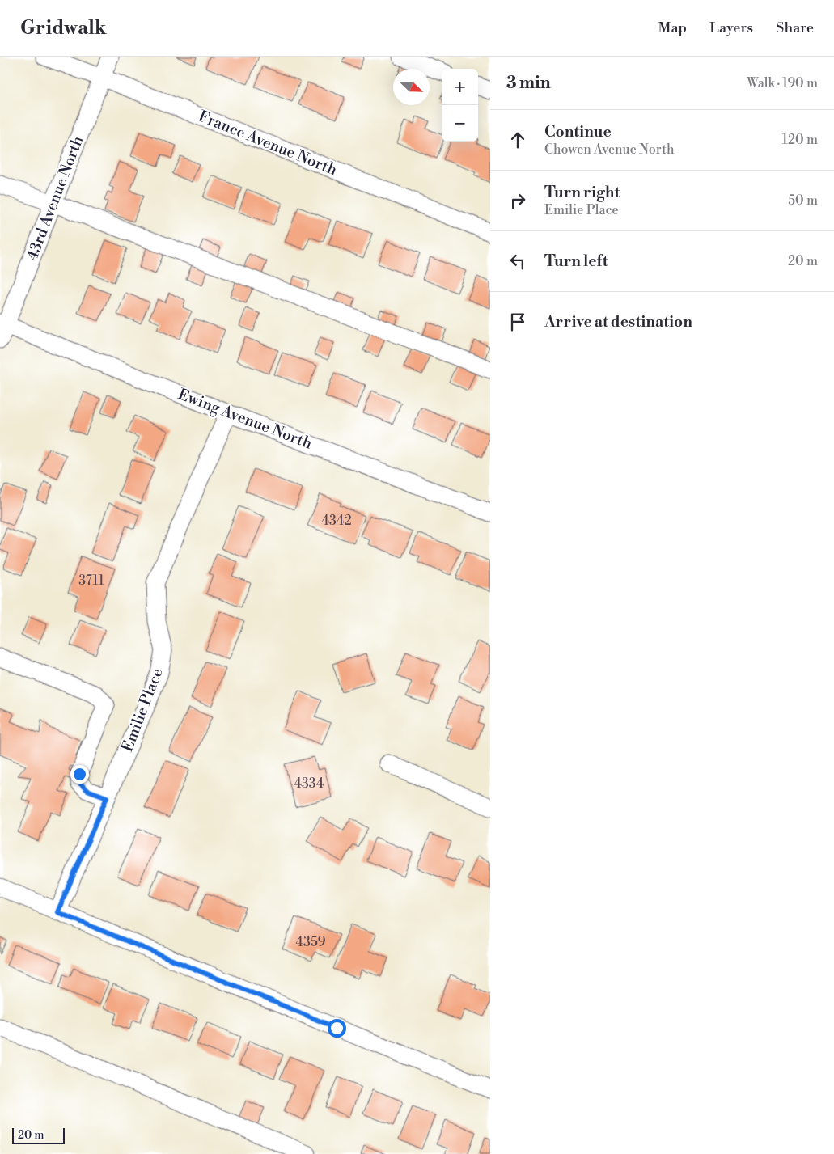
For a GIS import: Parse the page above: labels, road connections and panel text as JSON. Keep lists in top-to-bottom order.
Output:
{
  "streets": {
    "street": [
      "France Avenue North",
      "43rd Avenue North",
      "Ewing Avenue North",
      "Emilie Place"
    ]
  },
  "crossings": [
    ["France Avenue North", "43rd Avenue North"],
    ["43rd Avenue North", "Ewing Avenue North"],
    ["Ewing Avenue North", "Emilie Place"]
  ],
  "house_numbers": [
    "4342",
    "3711",
    "4334",
    "4359"
  ],
  "scale_bar": "20 m",
  "north": "bottom right",
  "page": {
    "header": "Gridwalk",
    "nav": ["Map", "Layers", "Share"],
    "heading": ["3 min", "Walk · 190 m"],
    "map_buttons": ["+", "−"],
    "list": [
      ["Continue", "Chowen Avenue North", "120 m"],
      ["Turn right", "Emilie Place", "50 m"],
      ["Turn left", "20 m"],
      "Arrive at destination"
    ],
    "scale": "20 m"
  }
}
